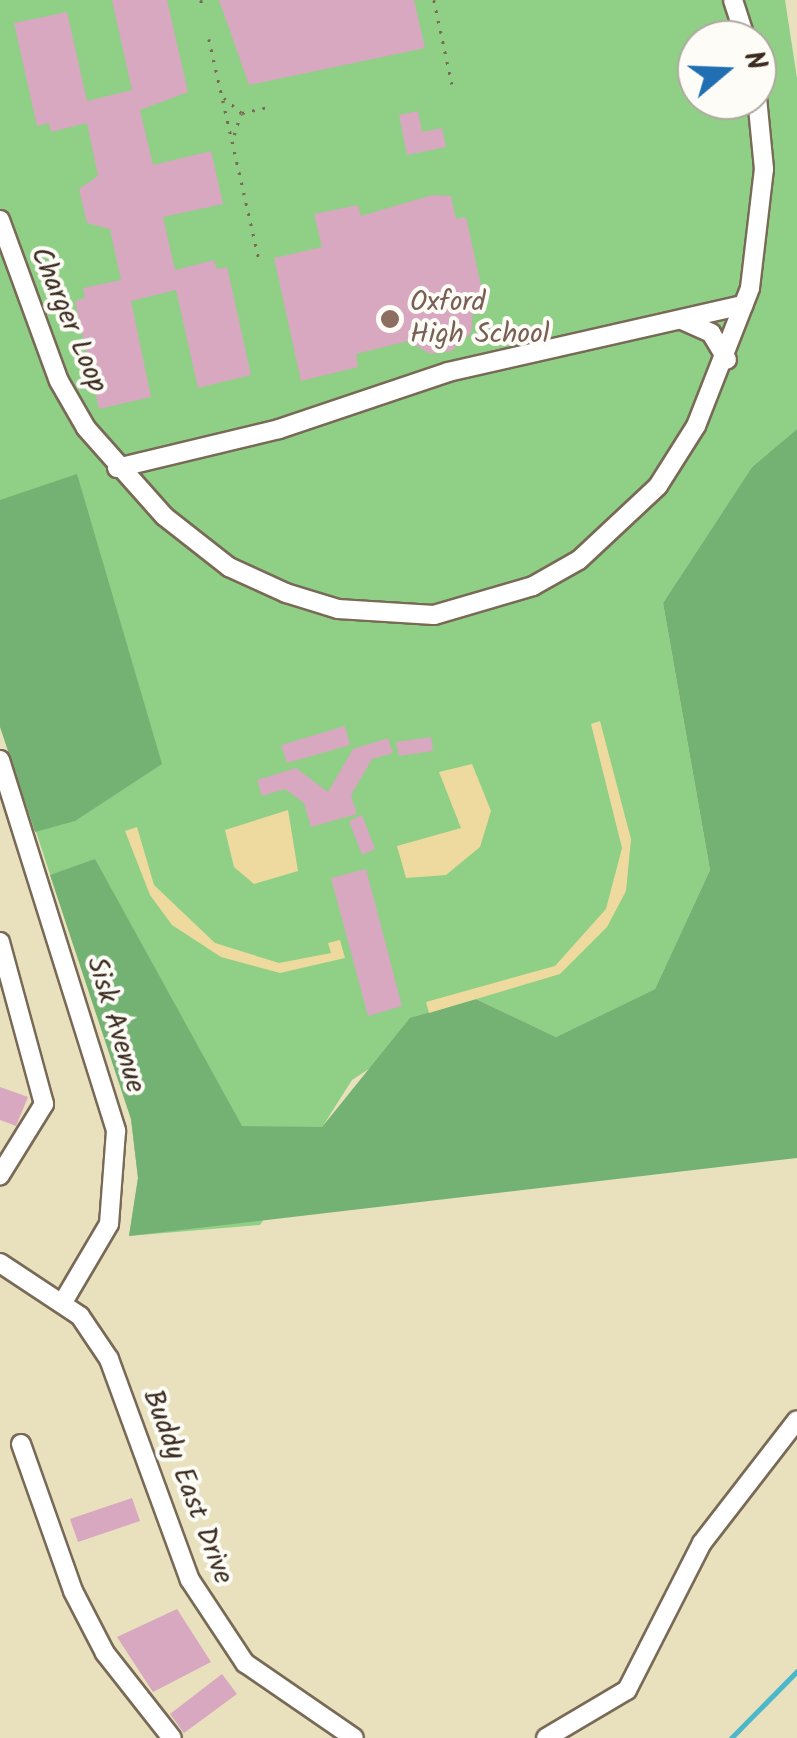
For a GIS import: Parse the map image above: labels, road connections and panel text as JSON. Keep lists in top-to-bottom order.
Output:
{
  "streets": {
    "street": ["Charger Loop", "Sisk Avenue", "Buddy East Drive"]
  },
  "crossings": [
    ["Sisk Avenue", "Buddy East Drive"]
  ],
  "places": ["Oxford High School"],
  "north": "right"
}
